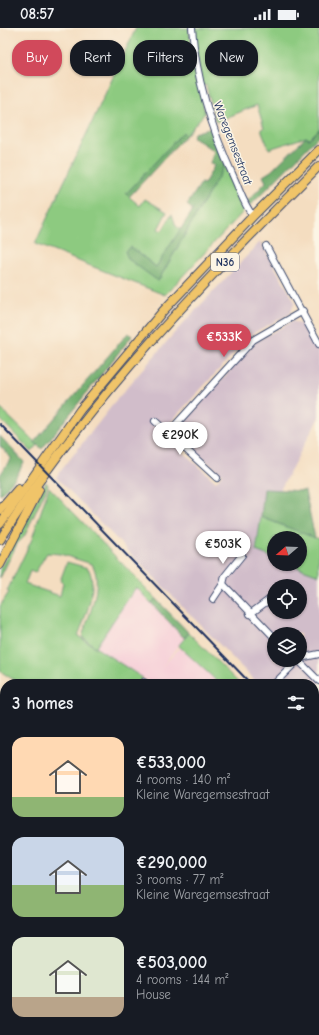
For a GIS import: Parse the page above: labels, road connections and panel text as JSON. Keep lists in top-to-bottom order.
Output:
{
  "streets": {
    "main road": ["N36"],
    "street": ["Waregemsestraat"]
  },
  "crossings": [
    ["Waregemsestraat", "N36"]
  ],
  "north": "left",
  "page": {
    "status": "08:57",
    "chip": [
      "Buy",
      "Rent",
      "Filters",
      "New"
    ],
    "price": ["€533K", "€290K", "€503K"],
    "heading": "3 homes",
    "list": [
      {
        "name": "€533,000",
        "note": "4 rooms · 140 m² · Kleine Waregemsestraat"
      },
      {
        "name": "€290,000",
        "note": "3 rooms · 77 m² · Kleine Waregemsestraat"
      },
      {
        "name": "€503,000",
        "note": "4 rooms · 144 m² · House"
      }
    ]
  }
}
